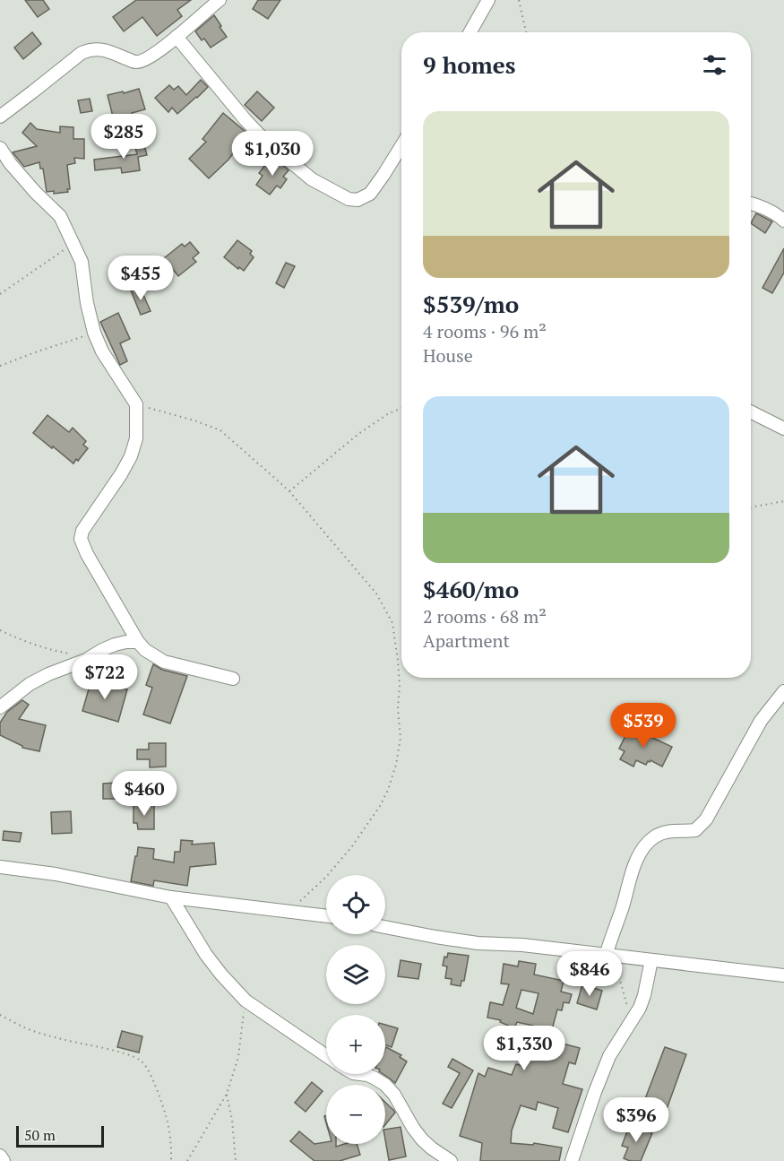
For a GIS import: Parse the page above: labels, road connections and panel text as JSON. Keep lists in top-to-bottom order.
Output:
{
  "scale_bar": "50 m",
  "page": {
    "heading": "9 homes",
    "list": [
      {
        "name": "$539/mo",
        "note": "4 rooms · 96 m² · House"
      },
      {
        "name": "$460/mo",
        "note": "2 rooms · 68 m² · Apartment"
      }
    ],
    "price": [
      "$285",
      "$1,030",
      "$455",
      "$722",
      "$539",
      "$460",
      "$846",
      "$1,330",
      "$396"
    ],
    "map_buttons": ["+", "−"],
    "scale": "50 m"
  }
}
